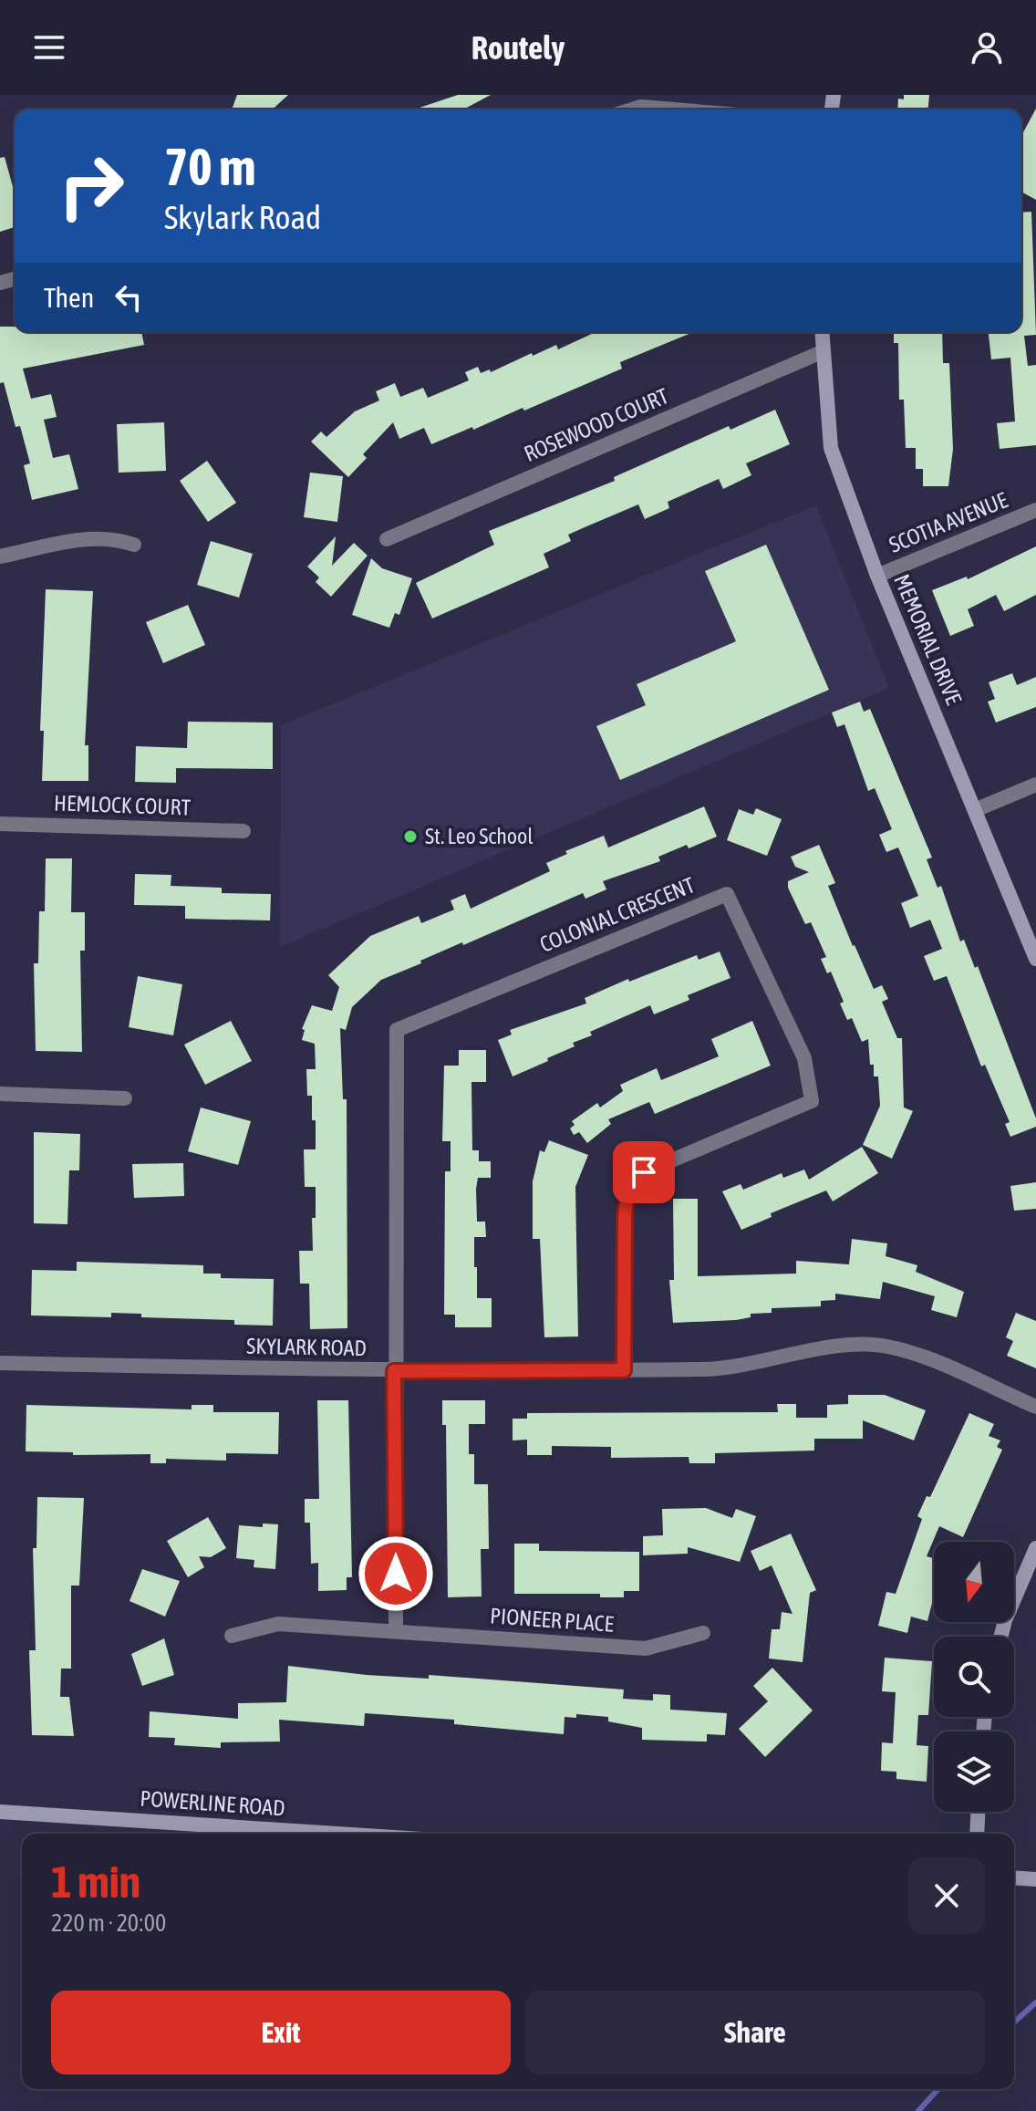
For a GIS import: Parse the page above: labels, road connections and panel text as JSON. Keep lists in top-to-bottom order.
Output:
{
  "streets": {
    "main road": ["MEMORIAL DRIVE", "POWERLINE ROAD"],
    "street": [
      "ROSEWOOD COURT",
      "SCOTIA AVENUE",
      "HEMLOCK COURT",
      "COLONIAL CRESCENT",
      "SKYLARK ROAD",
      "PIONEER PLACE"
    ]
  },
  "crossings": [
    ["ROSEWOOD COURT", "MEMORIAL DRIVE"],
    ["SCOTIA AVENUE", "MEMORIAL DRIVE"],
    ["COLONIAL CRESCENT", "SKYLARK ROAD"]
  ],
  "places": ["St. Leo School"],
  "north": "bottom",
  "page": {
    "header": "Routely",
    "turn": ["70 m", "Skylark Road"],
    "then": "Then",
    "heading": ["1 min", "220 m · 20:00"],
    "buttons": ["Exit", "Share"]
  }
}
